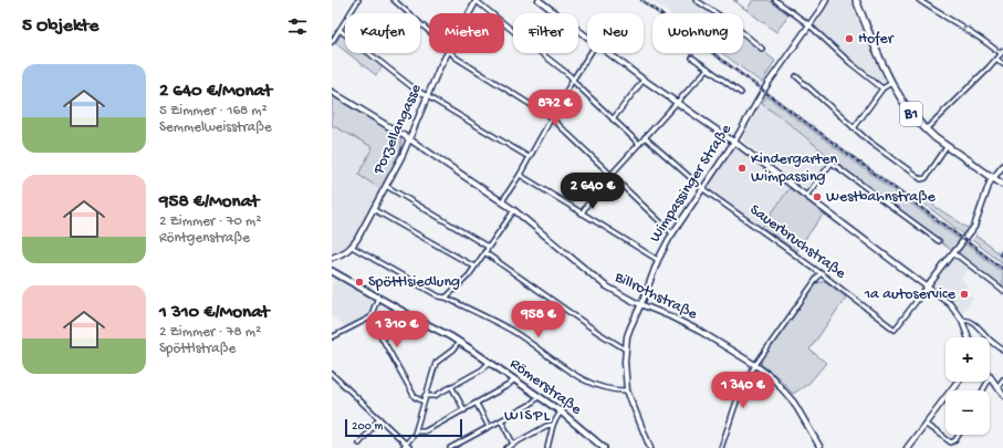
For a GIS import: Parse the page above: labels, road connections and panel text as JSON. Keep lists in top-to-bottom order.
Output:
{
  "streets": {
    "main road": ["B1", "Römerstraße"],
    "street": [
      "Porzellangasse",
      "Wimpassinger Straße",
      "Sauerbruchstraße",
      "Billrothstraße"
    ]
  },
  "crossings": [
    ["Porzellangasse", "Billrothstraße"],
    ["Wimpassinger Straße", "Sauerbruchstraße"],
    ["Wimpassinger Straße", "Billrothstraße"]
  ],
  "districts": ["WISPL"],
  "places": [
    "Hofer",
    "Kindergarten Wimpassing",
    "Westbahnstraße",
    "Spöttlsiedlung",
    "1a autoservice"
  ],
  "scale_bar": "200 m",
  "page": {
    "heading": "5 Objekte",
    "chip": [
      "Kaufen",
      "Mieten",
      "Filter",
      "Neu",
      "Wohnung"
    ],
    "list": [
      {
        "name": "2 640 €/Monat",
        "note": "5 Zimmer · 168 m² · Semmelweisstraße"
      },
      {
        "name": "958 €/Monat",
        "note": "2 Zimmer · 70 m² · Röntgenstraße"
      },
      {
        "name": "1 310 €/Monat",
        "note": "2 Zimmer · 78 m² · Spöttlstraße"
      }
    ],
    "price": [
      "872 €",
      "2 640 €",
      "958 €",
      "1 310 €",
      "1 340 €"
    ],
    "map_buttons": ["+", "−"],
    "scale": "200 m"
  }
}
